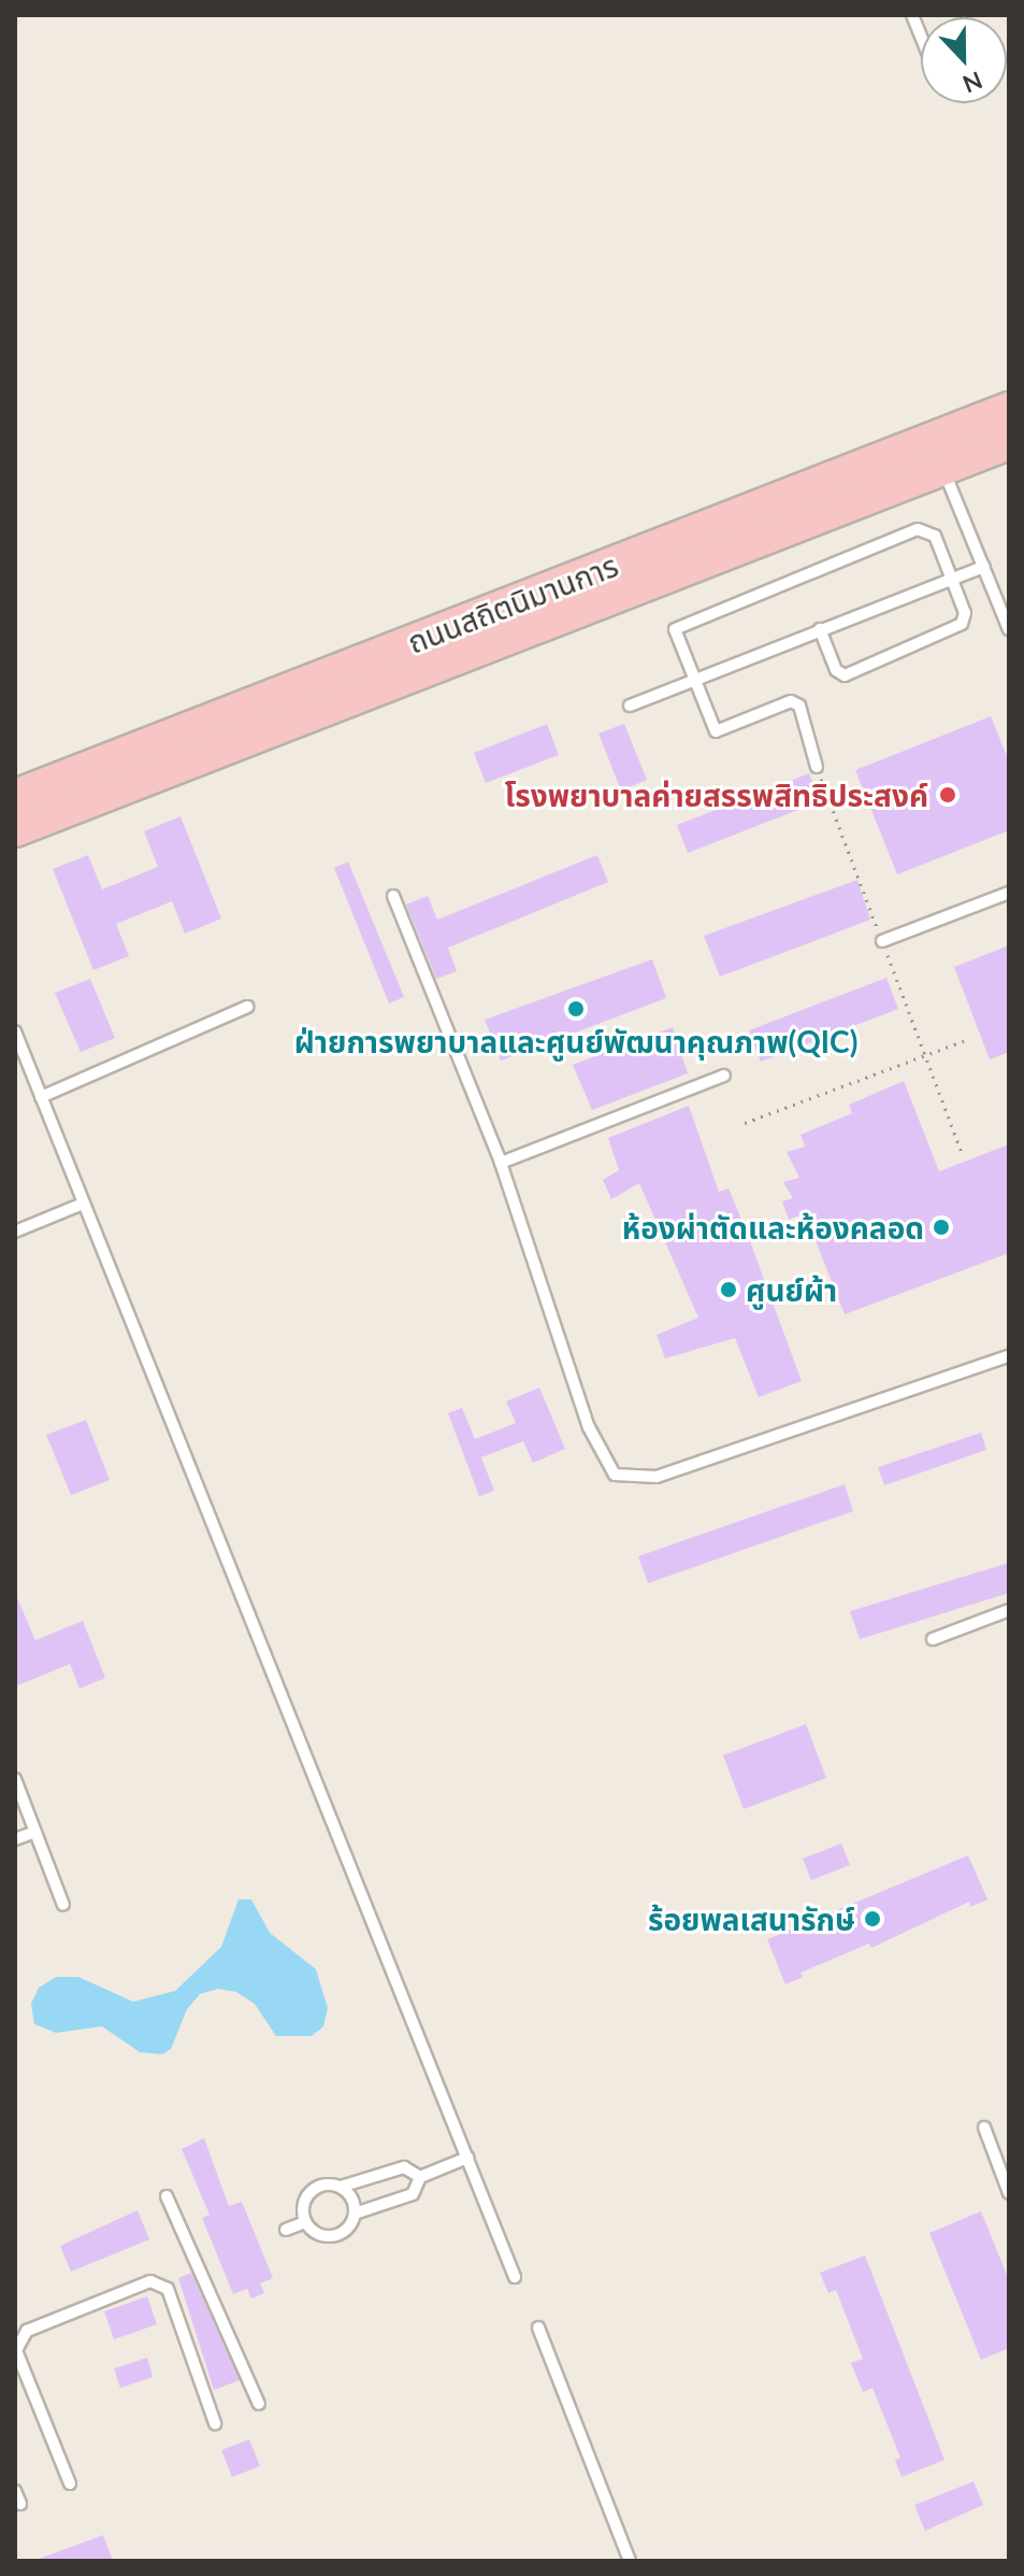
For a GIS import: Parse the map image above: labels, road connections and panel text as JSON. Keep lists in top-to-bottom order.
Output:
{
  "streets": {
    "main road": ["ถนนสถิตนิมานการ"]
  },
  "places": [
    "โรงพยาบาลค่ายสรรพสิทธิประสงค์",
    "ฝ่ายการพยาบาลและศูนย์พัฒนาคุณภาพ(QIC)",
    "ห้องผ่าตัดและห้องคลอด",
    "ศูนย์ผ้า",
    "ร้อยพลเสนารักษ์"
  ],
  "north": "bottom"
}
